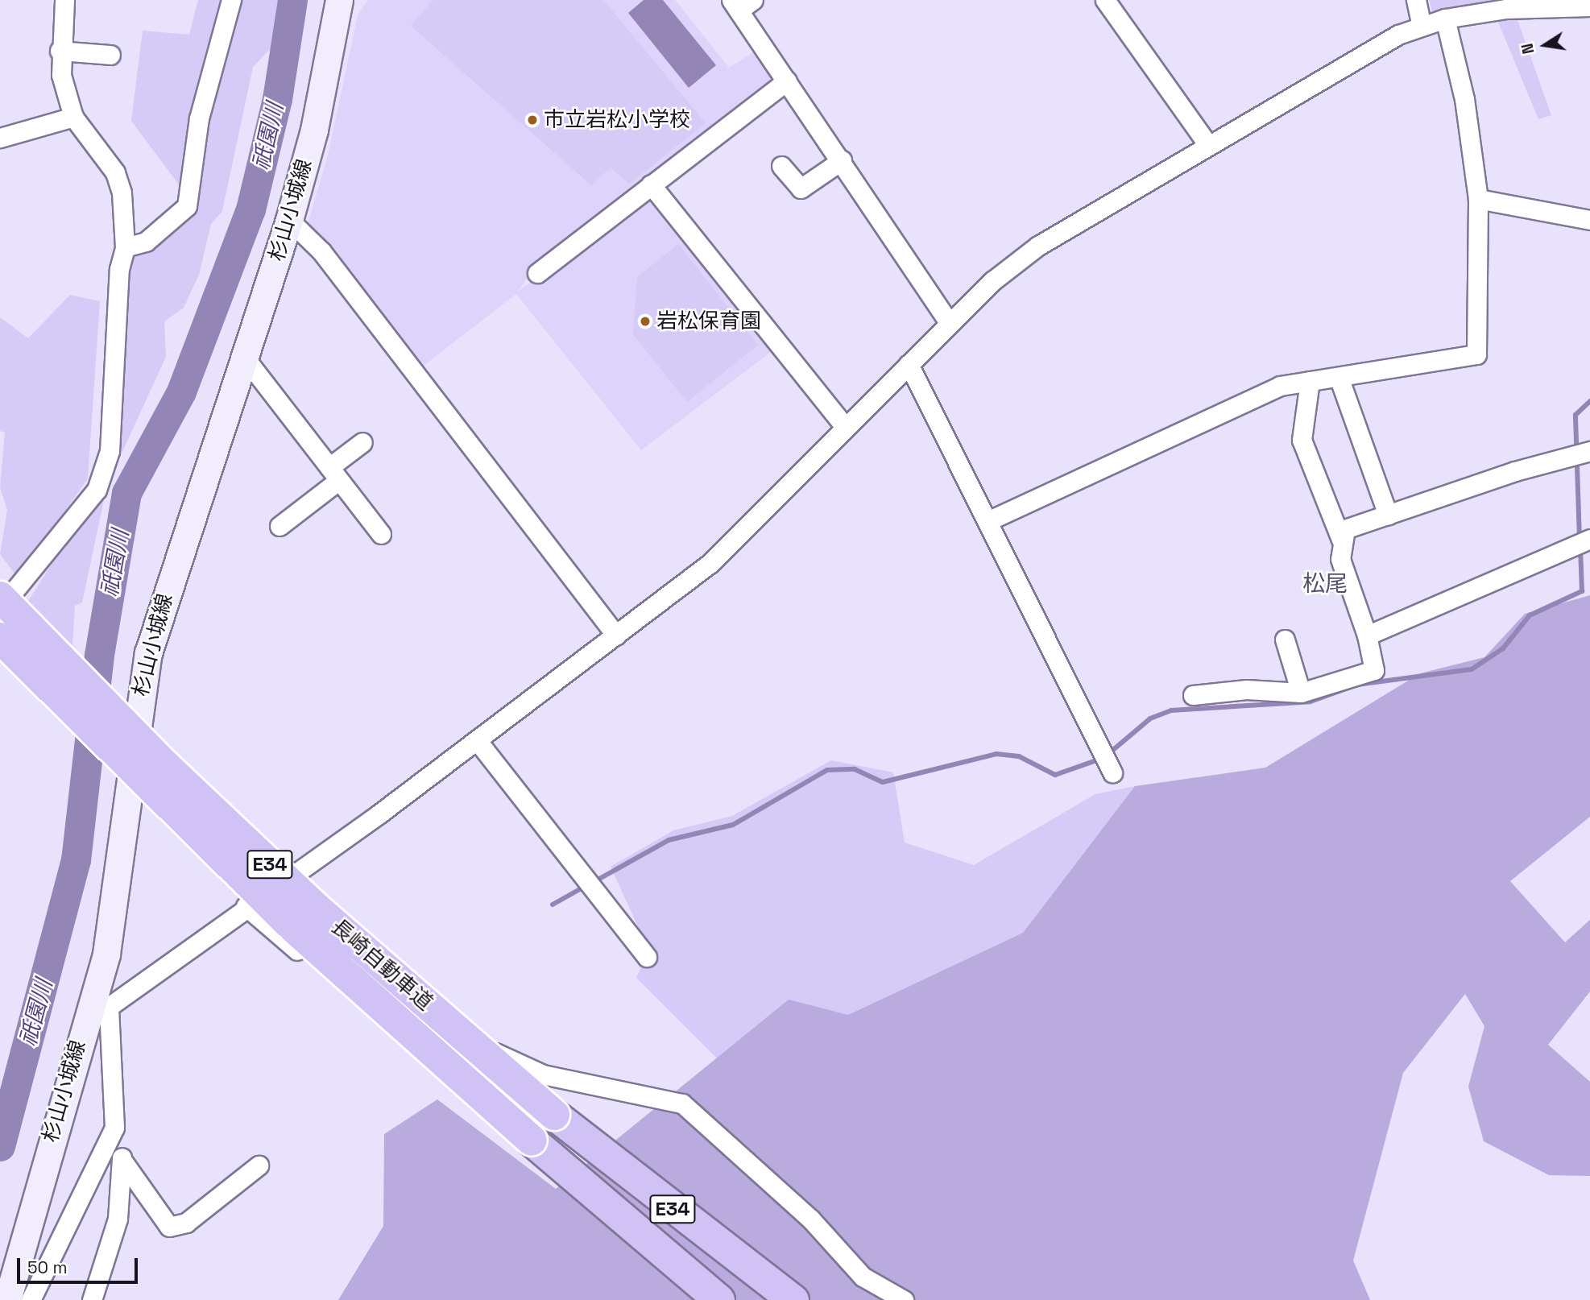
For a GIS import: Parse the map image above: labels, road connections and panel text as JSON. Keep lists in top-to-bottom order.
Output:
{
  "streets": {
    "highway": ["E34", "長崎自動車道"],
    "main road": ["杉山小城線"]
  },
  "districts": ["松尾"],
  "water": ["祇園川"],
  "places": ["市立岩松小学校", "岩松保育園"],
  "scale_bar": "50 m",
  "north": "left"
}
